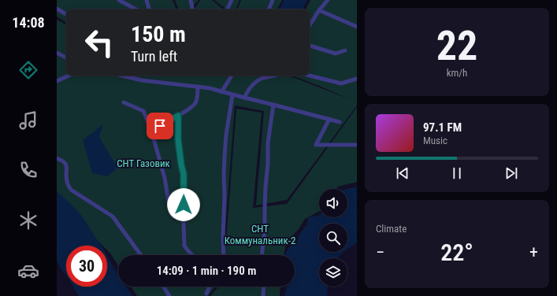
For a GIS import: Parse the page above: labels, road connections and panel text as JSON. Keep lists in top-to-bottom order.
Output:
{
  "parks": ["СНТ Газовик", "СНТ Коммунальник-2"],
  "page": {
    "tabs": "14:08",
    "tile": [
      ["22", "km/h"],
      "Climate"
    ],
    "turn": ["150 m", "Turn left"],
    "song": ["97.1 FM", "Music"],
    "heat": ["−", "22°", "+"],
    "limit": "30",
    "trip": "14:09 · 1 min · 190 m"
  }
}
